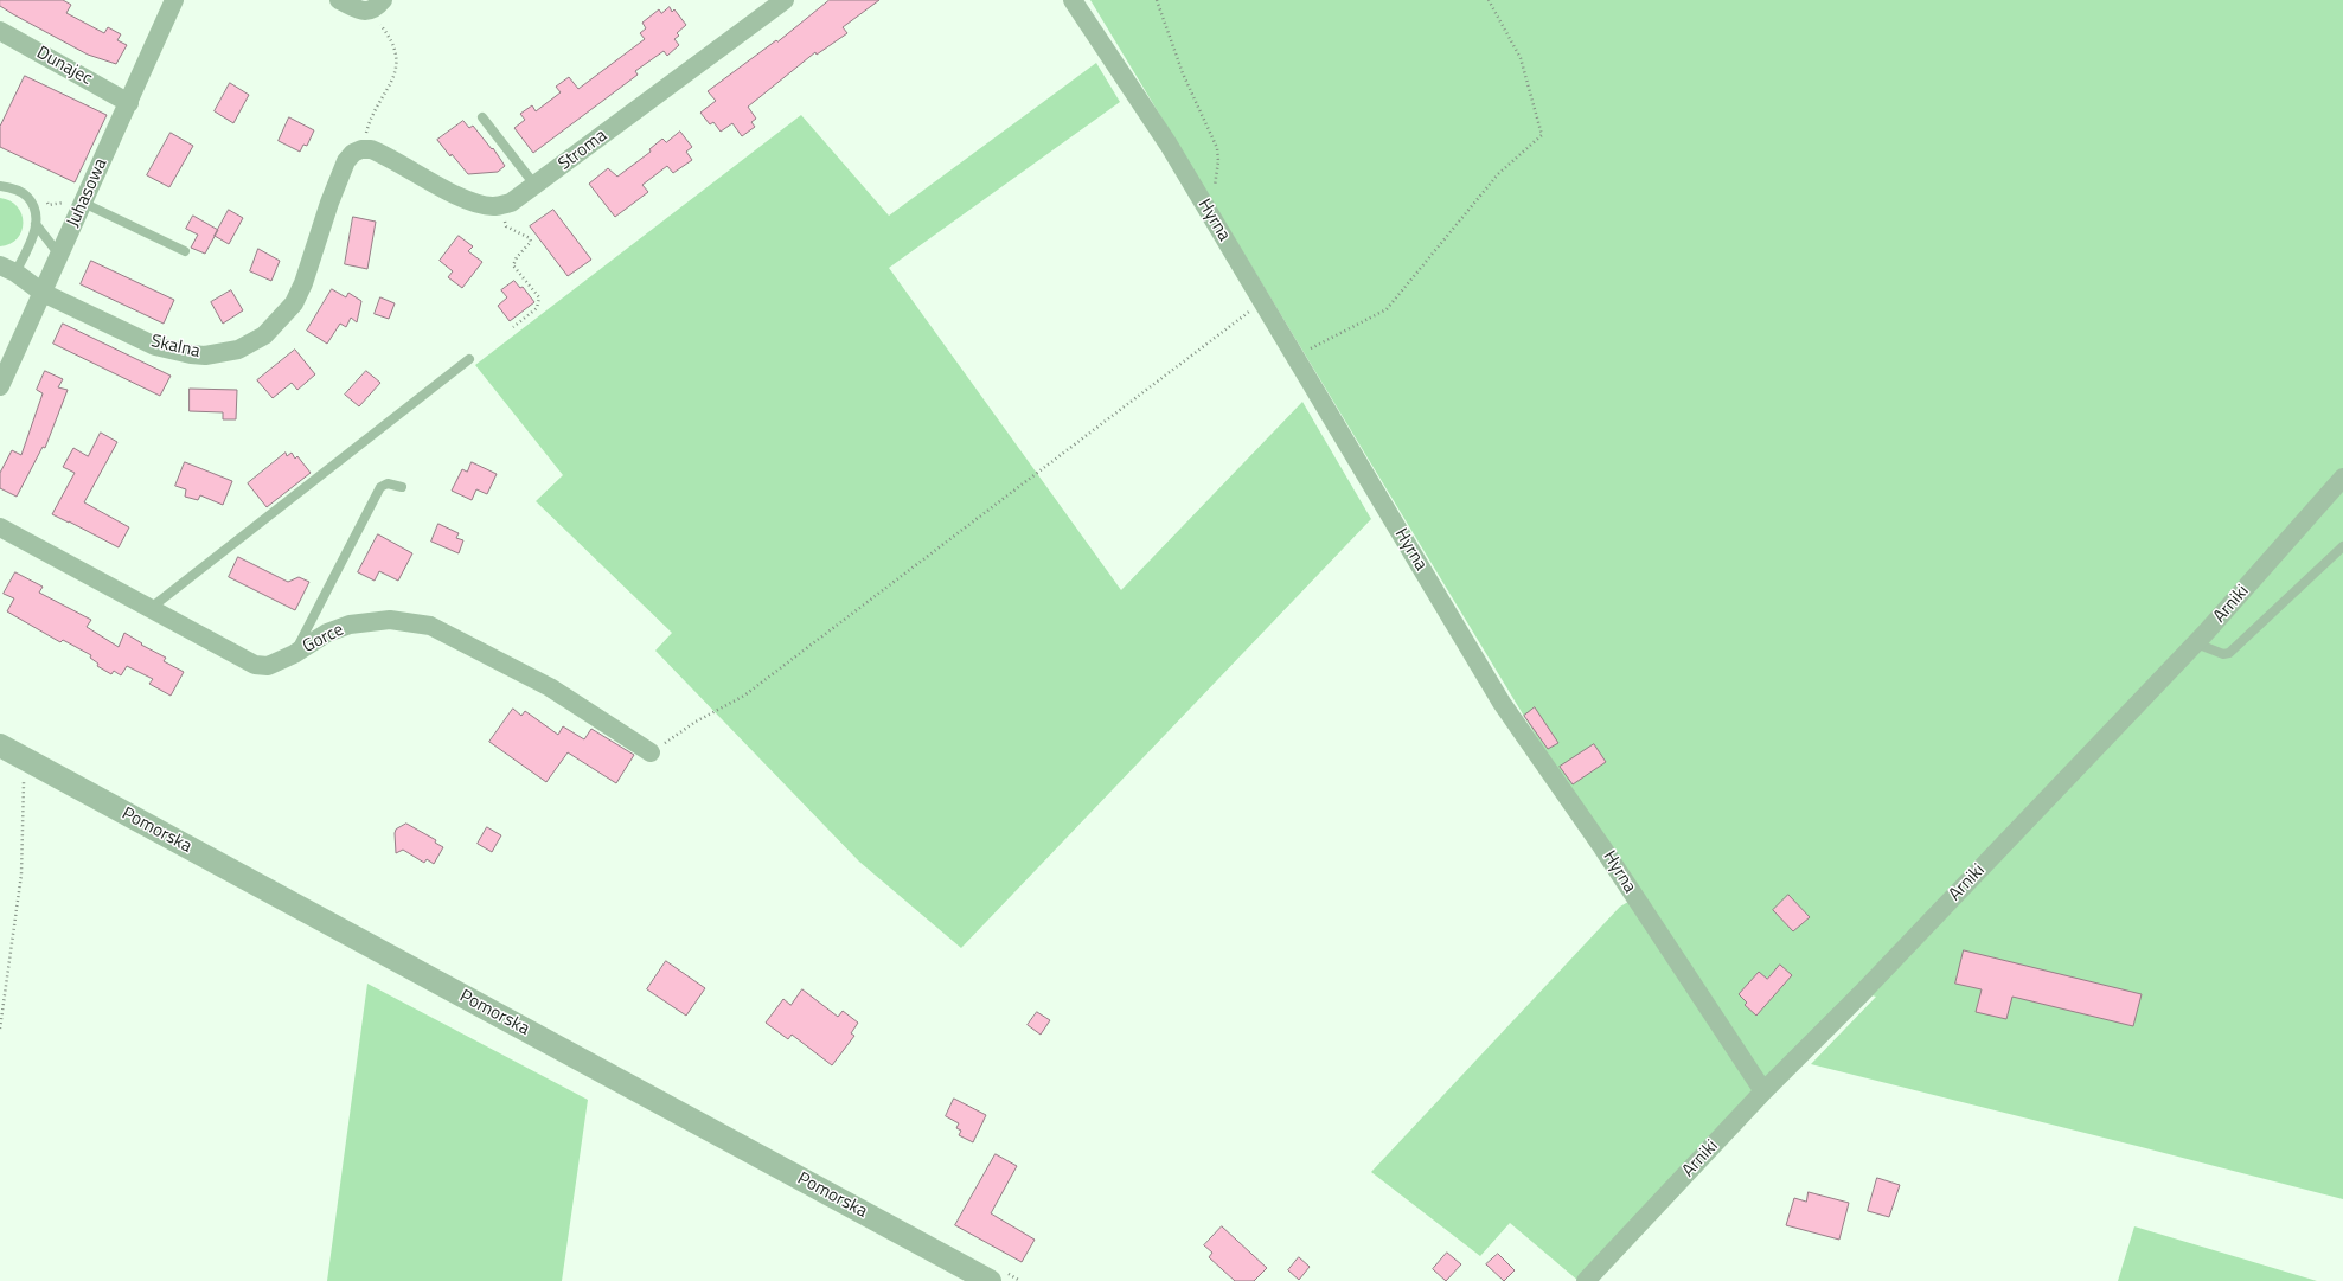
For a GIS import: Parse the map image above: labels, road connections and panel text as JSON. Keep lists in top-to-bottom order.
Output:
{
  "streets": {
    "street": [
      "Dunajec",
      "Stroma",
      "Juhasowa",
      "Hyrna",
      "Skalna",
      "Arniki",
      "Gorce",
      "Pomorska"
    ]
  },
  "crossings": [
    ["Dunajec", "Juhasowa"],
    ["Stroma", "Skalna"],
    ["Juhasowa", "Skalna"],
    ["Hyrna", "Arniki"]
  ]
}
